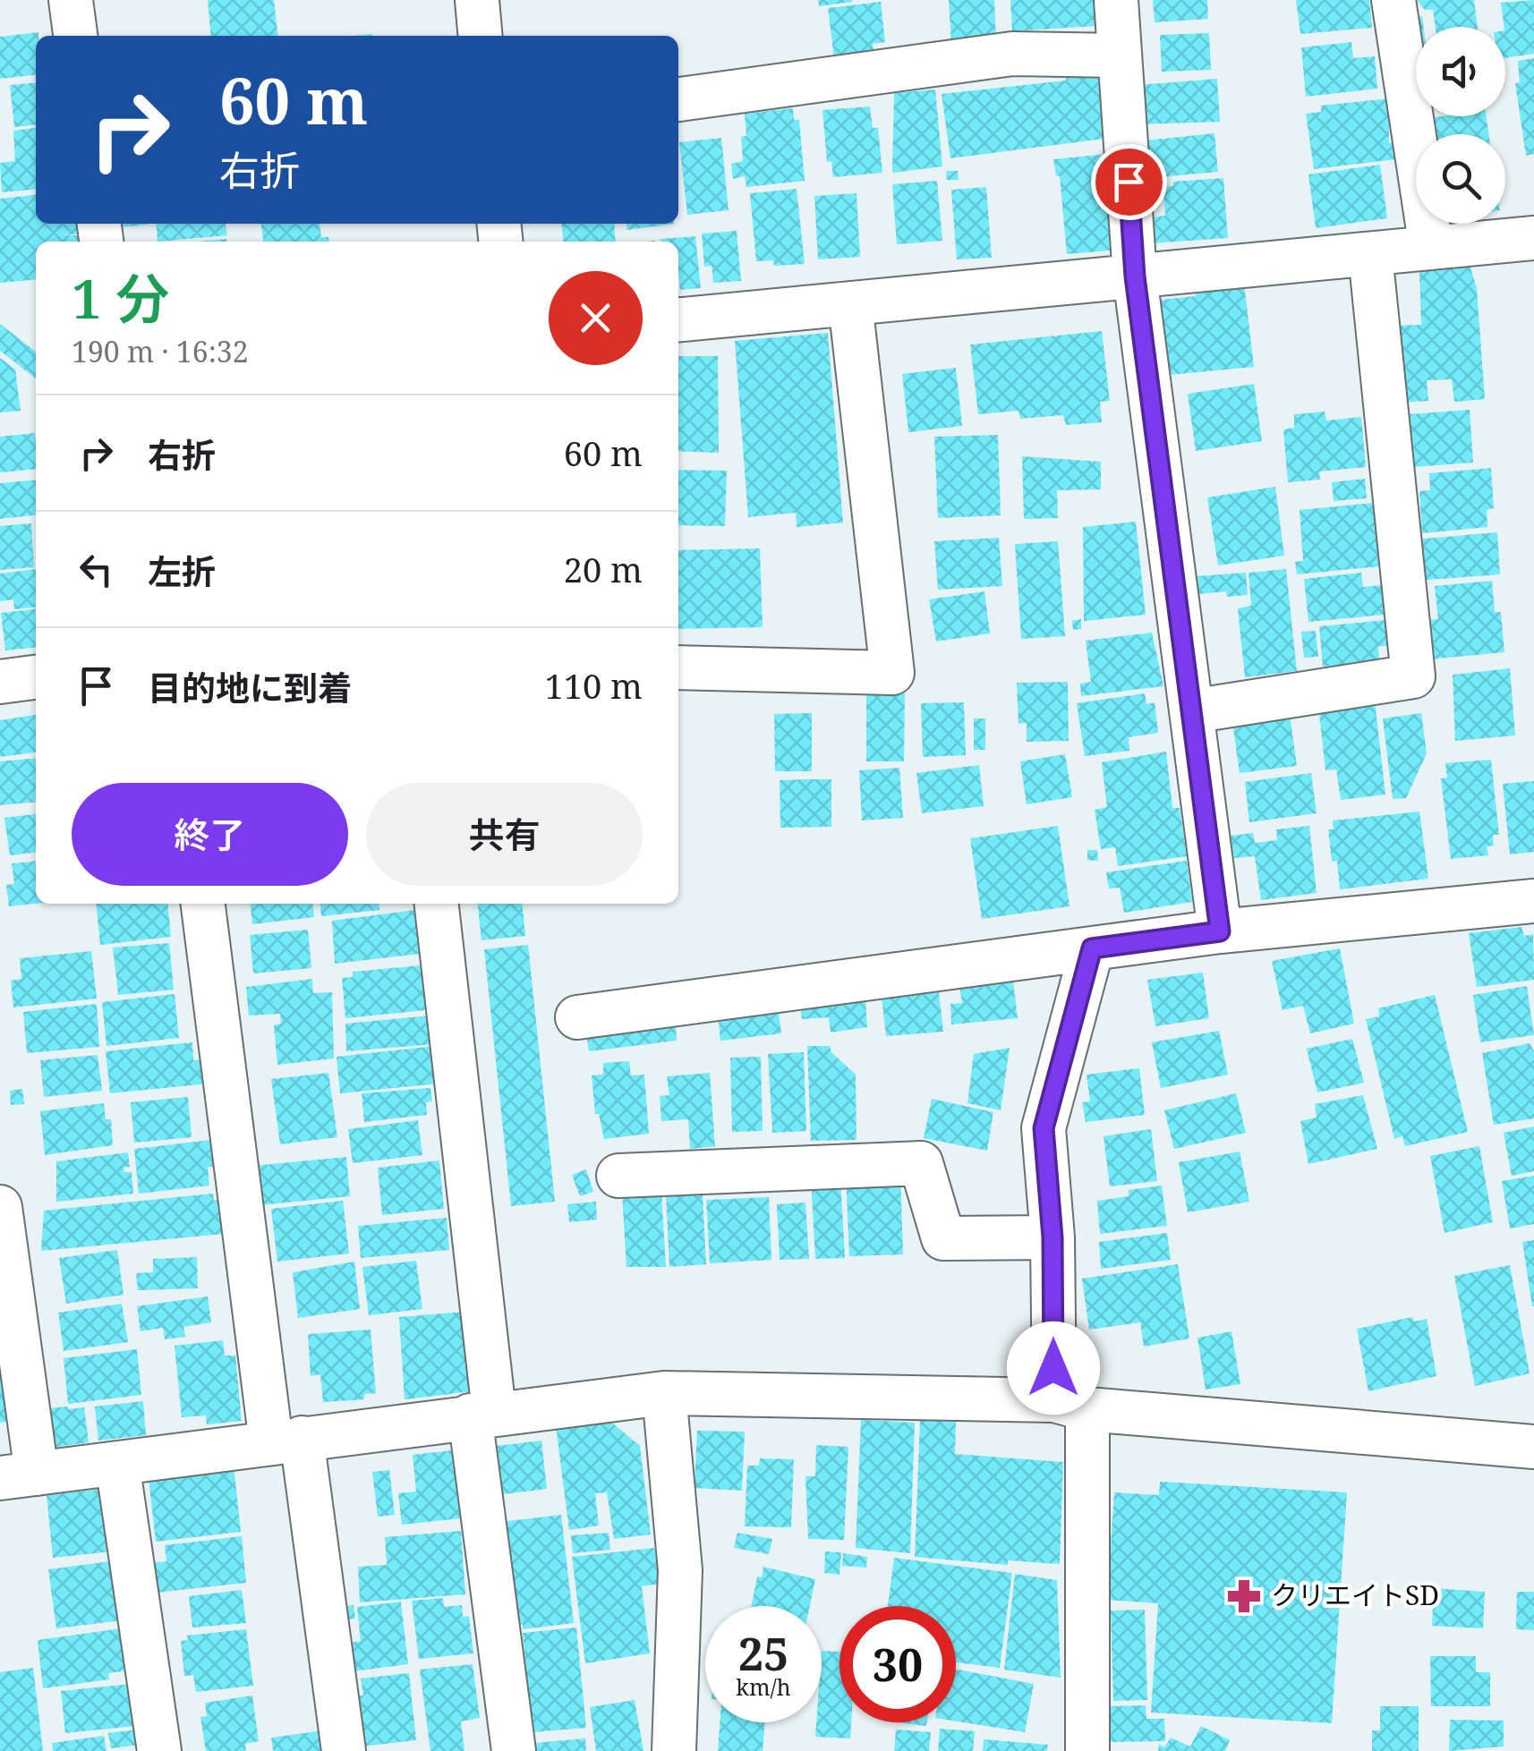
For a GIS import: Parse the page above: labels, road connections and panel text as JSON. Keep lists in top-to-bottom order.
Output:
{
  "places": {
    "pharmacy": ["クリエイトSD"]
  },
  "page": {
    "turn": ["60 m", "右折"],
    "heading": ["1 分", "190 m · 16:32"],
    "list": [
      {
        "name": "右折",
        "value": "60 m"
      },
      {
        "name": "左折",
        "value": "20 m"
      },
      {
        "name": "目的地に到着",
        "value": "110 m"
      }
    ],
    "buttons": ["終了", "共有"],
    "speed": "25 km/h",
    "limit": "30"
  }
}
